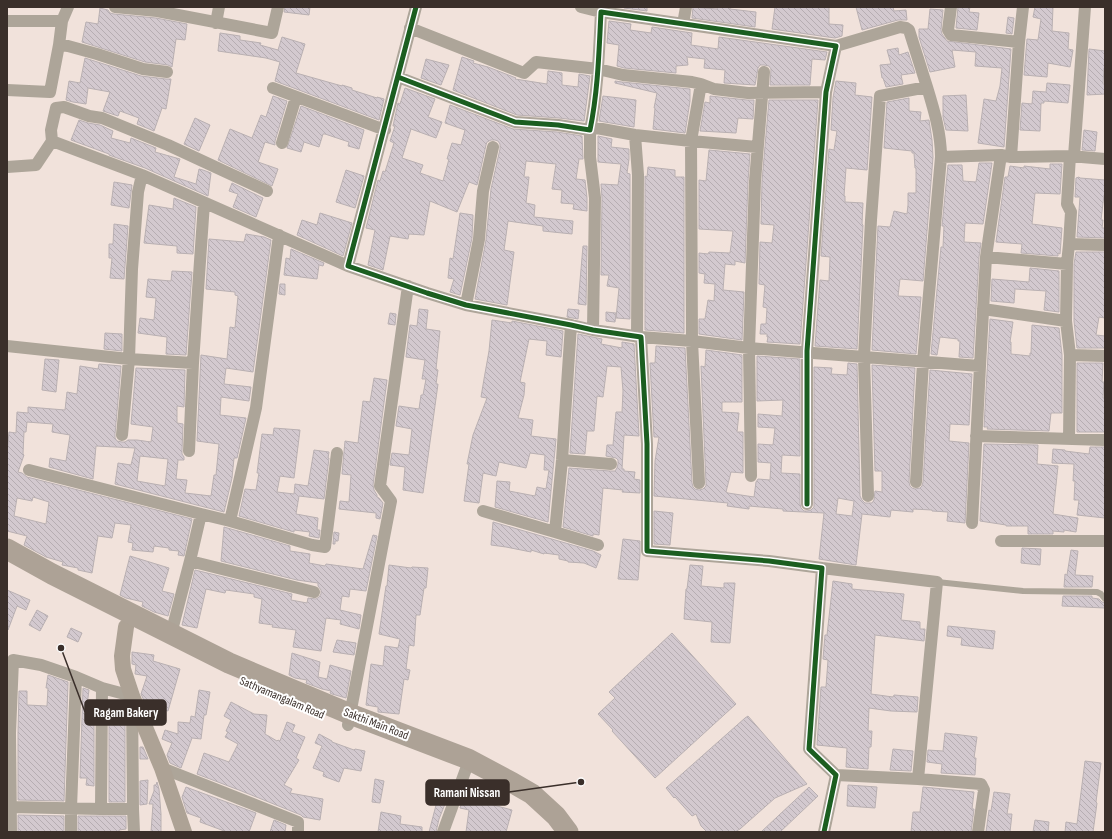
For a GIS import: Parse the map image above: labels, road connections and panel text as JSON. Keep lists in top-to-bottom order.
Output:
{
  "streets": {
    "highway": ["Sathyamangalam Road", "Sakthi Main Road"]
  },
  "crossings": [
    ["Sathyamangalam Road", "Sakthi Main Road"]
  ],
  "places": ["Ragam Bakery", "Ramani Nissan"]
}
